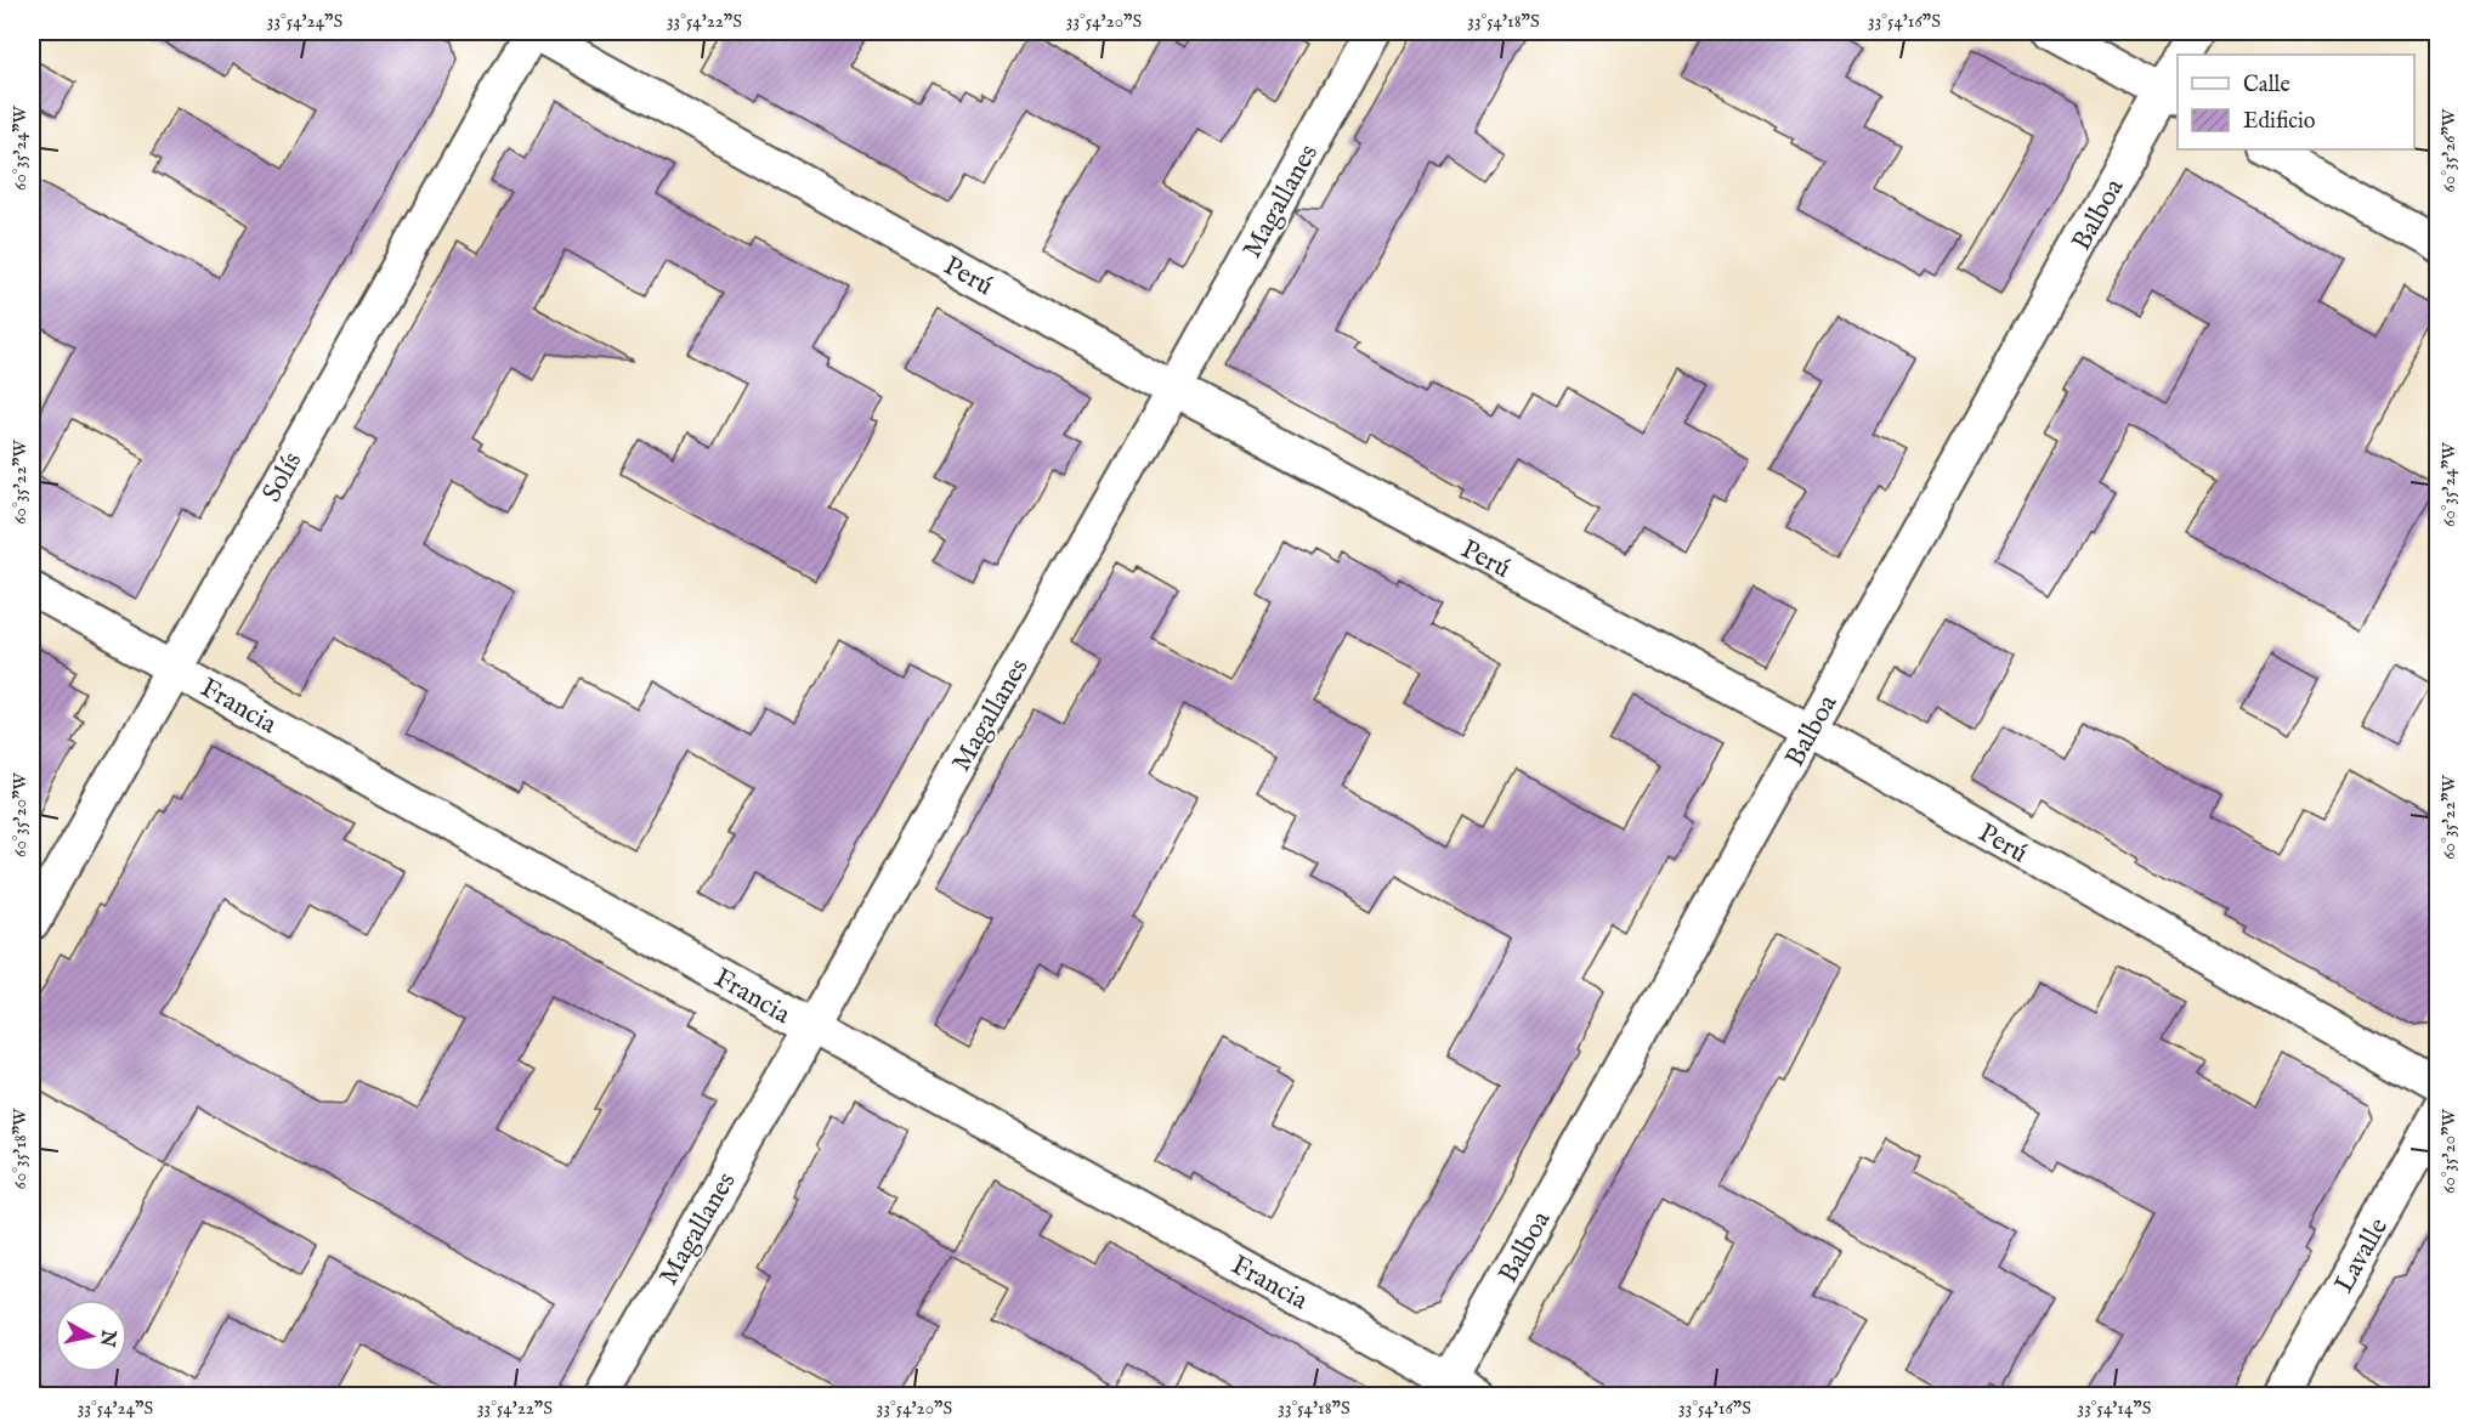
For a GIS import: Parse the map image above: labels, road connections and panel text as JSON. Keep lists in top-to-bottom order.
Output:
{
  "streets": {
    "street": [
      "Magallanes",
      "Balboa",
      "Perú",
      "Solís",
      "Francia",
      "Lavalle"
    ]
  },
  "crossings": [
    ["Magallanes", "Perú"],
    ["Magallanes", "Francia"],
    ["Balboa", "Perú"],
    ["Balboa", "Francia"],
    ["Perú", "Solís"],
    ["Solís", "Francia"]
  ],
  "legend": ["Calle", "Edificio"],
  "north": "right",
  "coordinates": [
    "33°54'24\"S",
    "33°54'22\"S",
    "33°54'20\"S",
    "33°54'18\"S",
    "33°54'16\"S",
    "60°35'24\"W",
    "60°35'26\"W",
    "60°35'22\"W",
    "60°35'20\"W",
    "60°35'18\"W",
    "33°54'14\"S"
  ]
}
